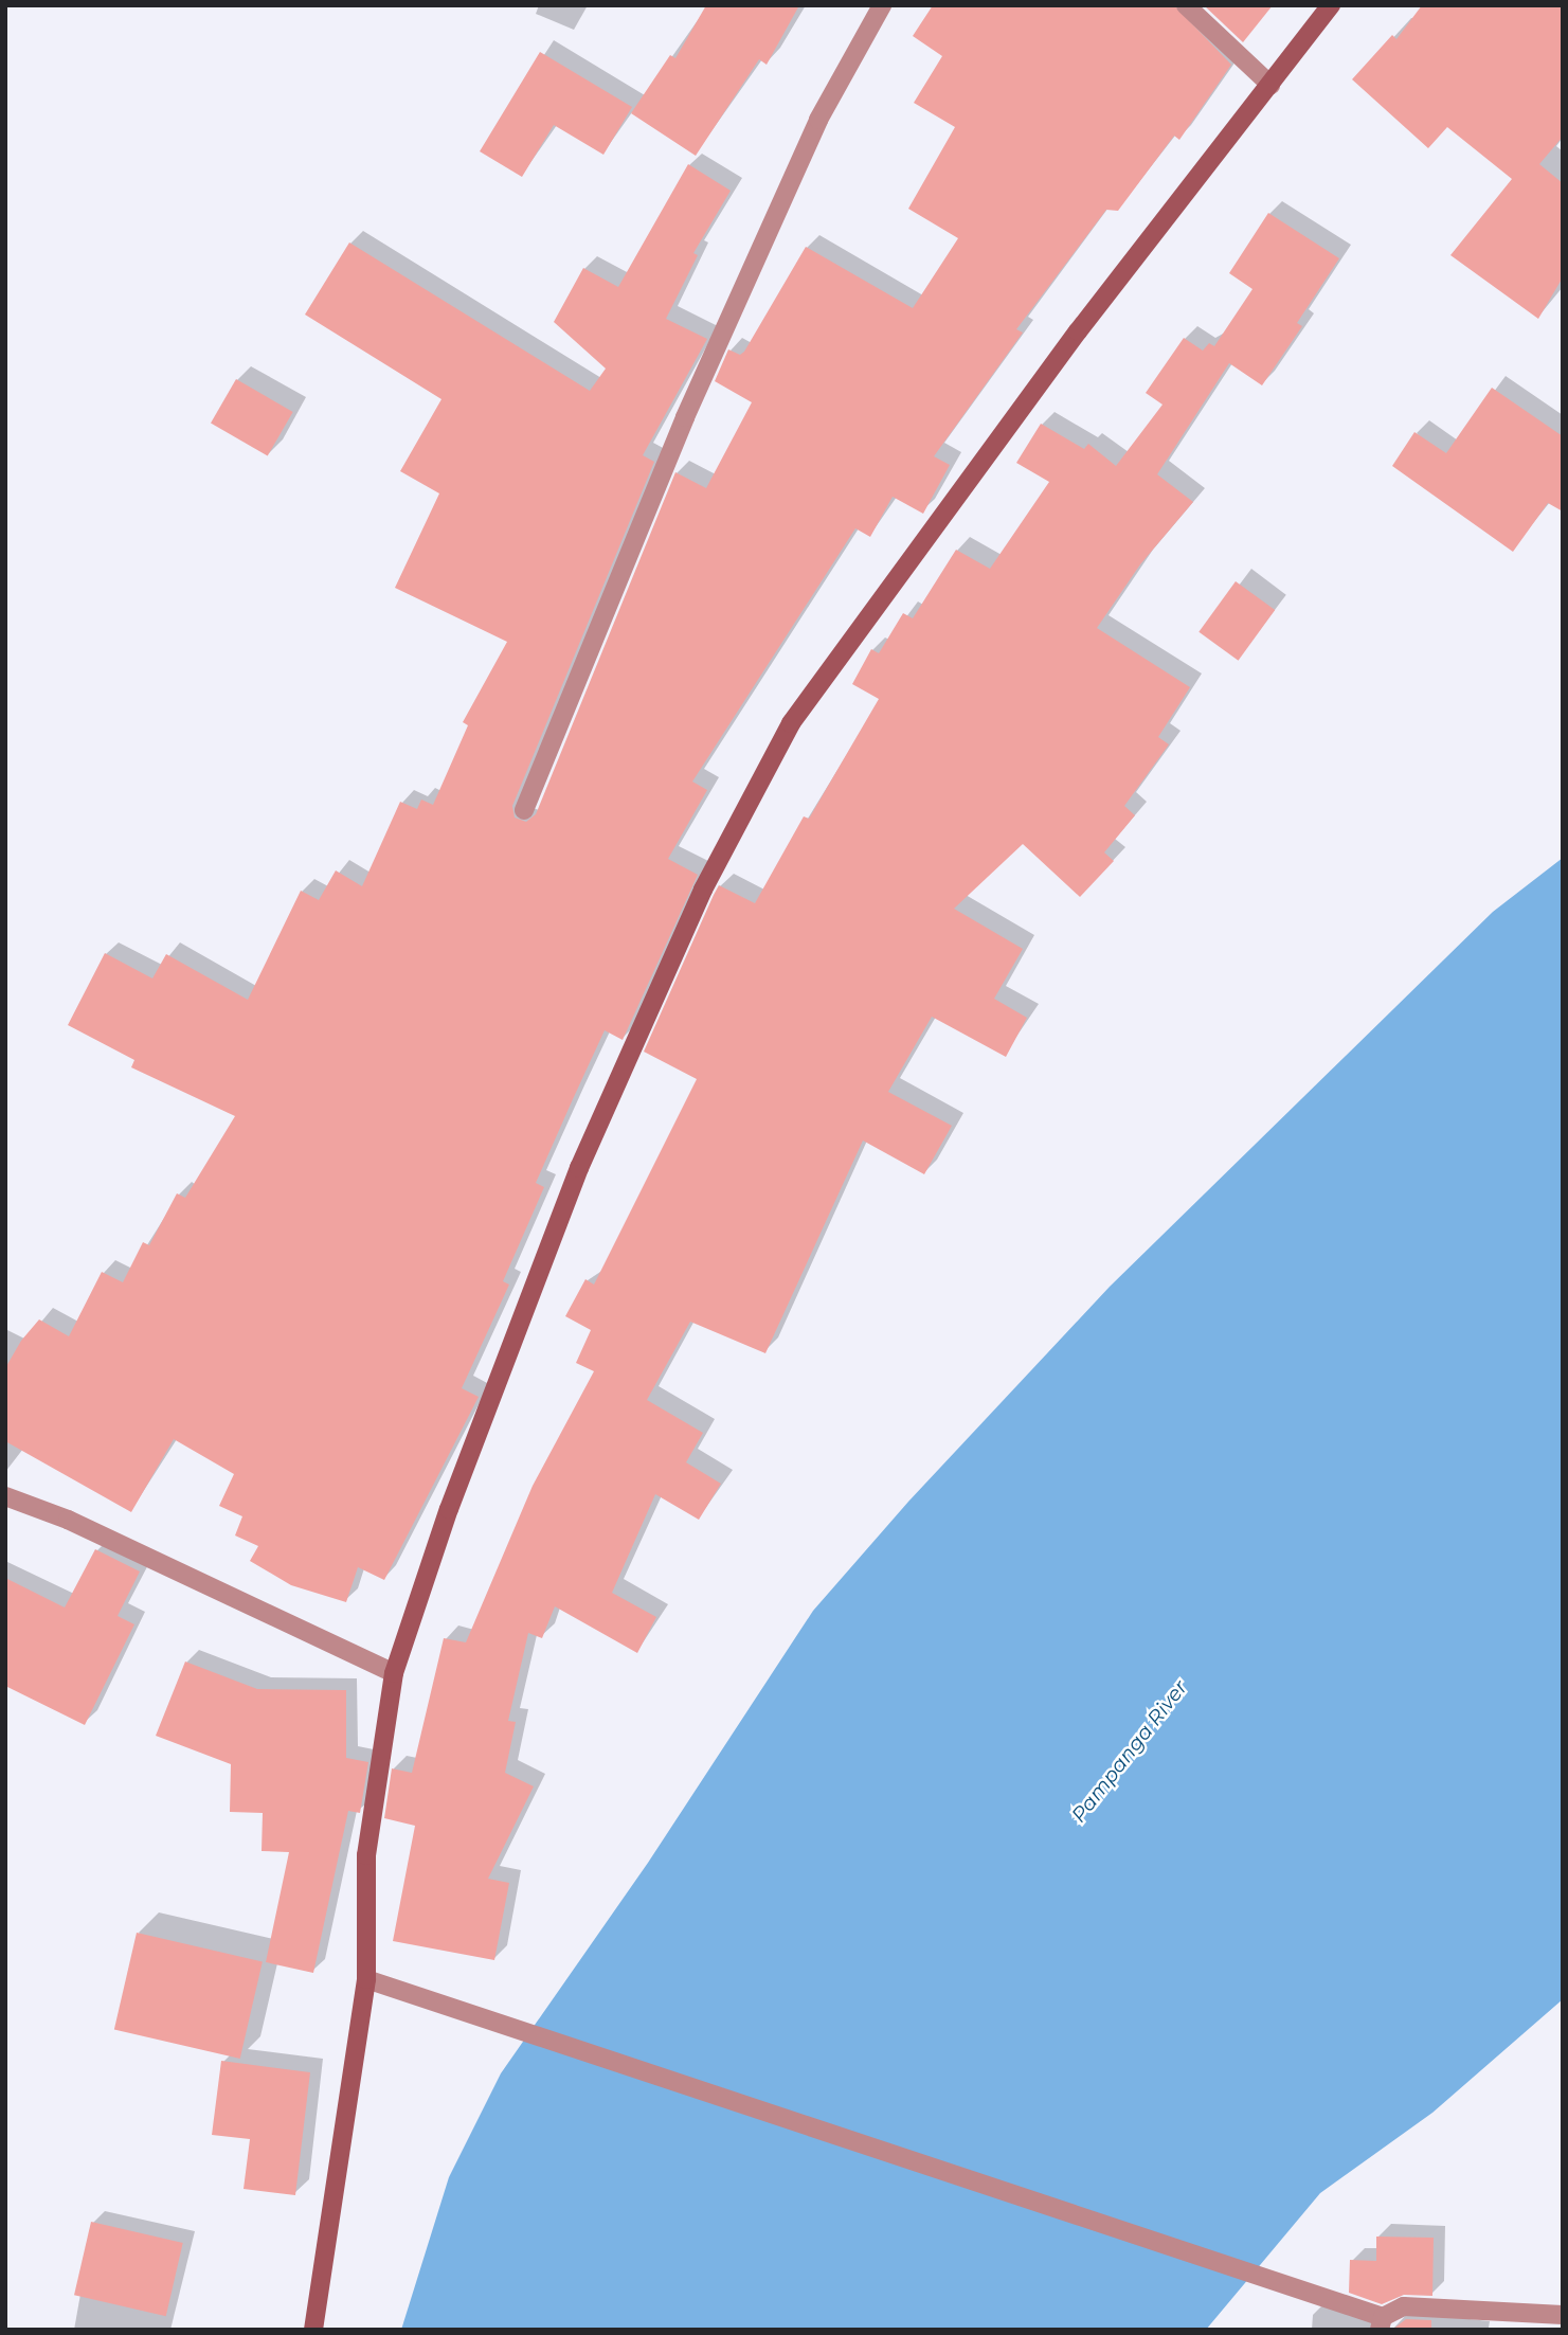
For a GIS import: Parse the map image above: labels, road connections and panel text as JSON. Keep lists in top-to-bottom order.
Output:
{
  "water": ["Pampanga River"]
}
